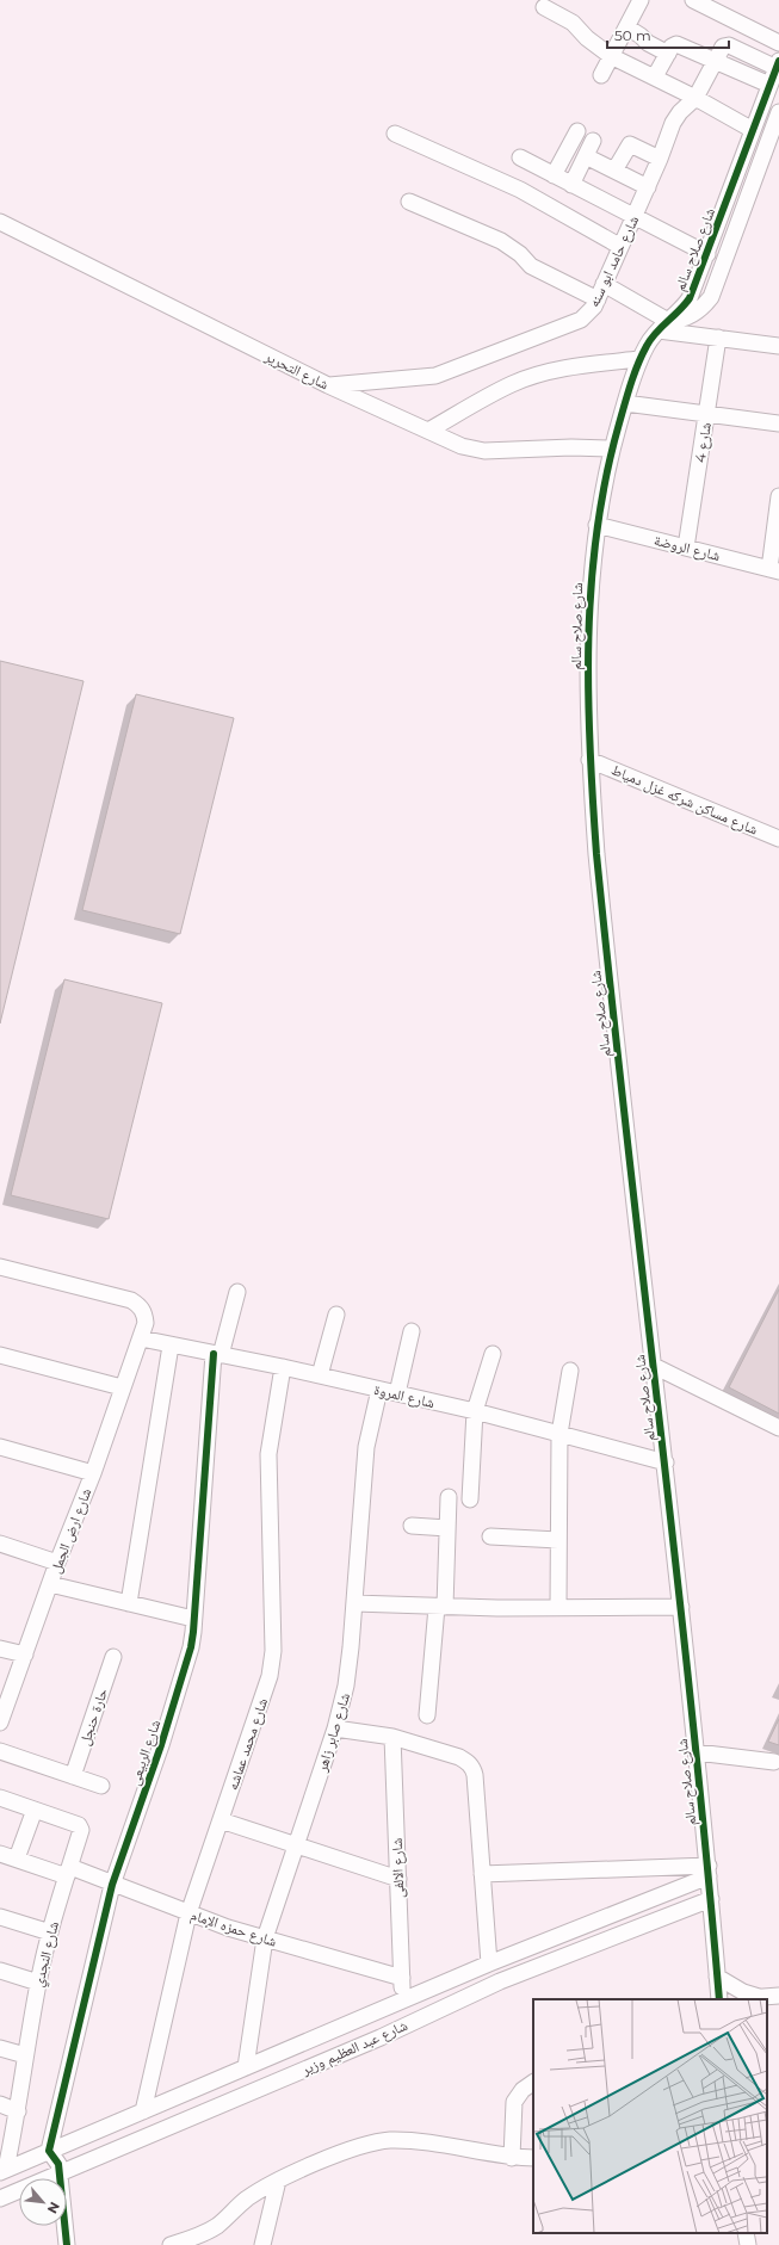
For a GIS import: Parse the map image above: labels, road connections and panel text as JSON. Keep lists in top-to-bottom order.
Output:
{
  "streets": {
    "street": [
      "شارع صلاح سالم",
      "شارع حامد ابو سنه",
      "شارع التحرير",
      "شارع 4",
      "شارع الروضة",
      "شارع مساكن شركه غزل دمياط",
      "شارع المروة",
      "شارع ارض الجمل",
      "حارة حنجل",
      "شارع صابر زاهر",
      "شارع محمد عماشه",
      "شارع الربيعى",
      "شارع الالفى",
      "شارع حمزه الإمام",
      "شارع النجدي",
      "شارع عبد العظيم وزير"
    ]
  },
  "crossings": [
    ["شارع صلاح سالم", "شارع حامد ابو سنه"],
    ["شارع صلاح سالم", "شارع التحرير"],
    ["شارع صلاح سالم", "شارع الروضة"],
    ["شارع صلاح سالم", "شارع مساكن شركه غزل دمياط"],
    ["شارع صلاح سالم", "شارع المروة"],
    ["شارع صلاح سالم", "شارع عبد العظيم وزير"],
    ["شارع حامد ابو سنه", "شارع التحرير"],
    ["شارع 4", "شارع الروضة"],
    ["شارع المروة", "شارع ارض الجمل"],
    ["شارع المروة", "شارع صابر زاهر"],
    ["شارع المروة", "شارع محمد عماشه"],
    ["شارع المروة", "شارع الربيعى"],
    ["شارع صابر زاهر", "شارع حمزه الإمام"],
    ["شارع صابر زاهر", "شارع عبد العظيم وزير"],
    ["شارع محمد عماشه", "شارع حمزه الإمام"],
    ["شارع محمد عماشه", "شارع عبد العظيم وزير"],
    ["شارع الربيعى", "شارع حمزه الإمام"],
    ["شارع الربيعى", "شارع عبد العظيم وزير"],
    ["شارع الالفى", "شارع حمزه الإمام"],
    ["شارع الالفى", "شارع عبد العظيم وزير"],
    ["شارع حمزه الإمام", "شارع النجدي"],
    ["شارع النجدي", "شارع عبد العظيم وزير"]
  ],
  "scale_bar": "50 m",
  "north": "bottom right"
}
